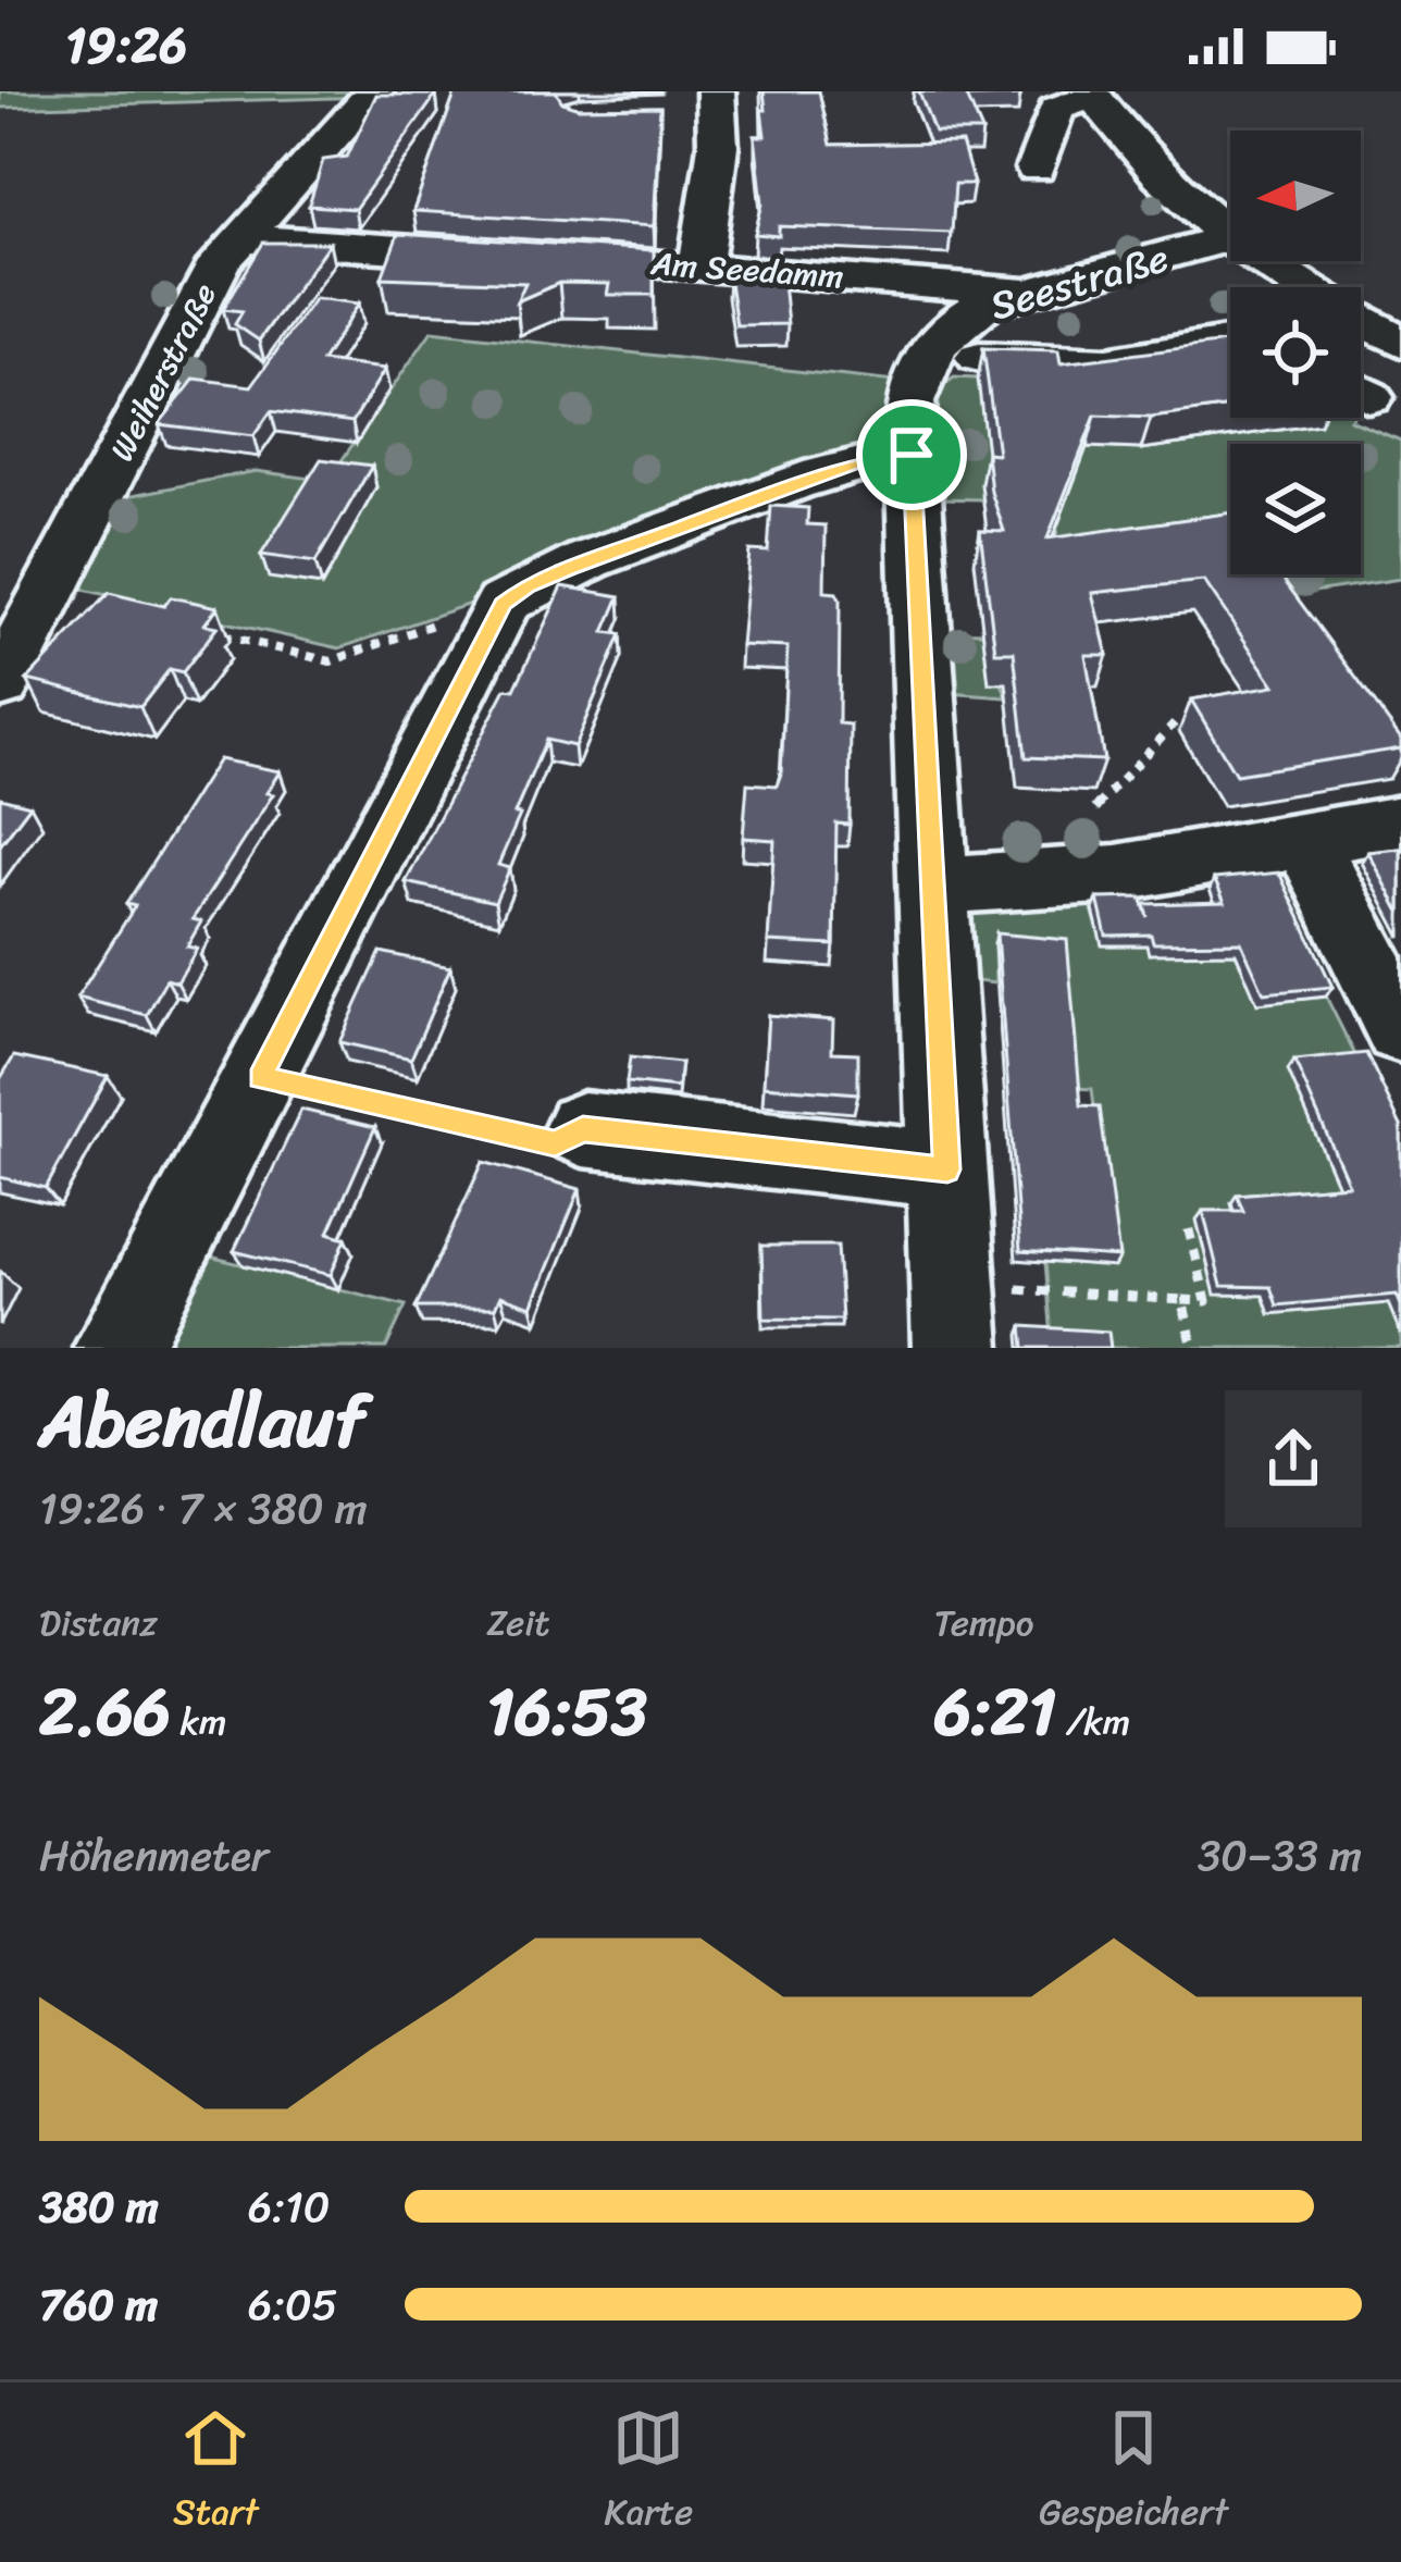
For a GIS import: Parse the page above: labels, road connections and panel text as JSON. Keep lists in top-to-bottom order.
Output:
{
  "streets": {
    "street": ["Am Seedamm", "Seestraße", "Weiherstraße"]
  },
  "crossings": [
    ["Am Seedamm", "Seestraße"],
    ["Am Seedamm", "Weiherstraße"]
  ],
  "north": "left",
  "page": {
    "status": "19:26",
    "heading": ["Abendlauf", "19:26 · 7 × 380 m"],
    "stats": [
      ["Distanz", "2.66 km"],
      ["Zeit", "16:53"],
      ["Tempo", "6:21 /km"]
    ],
    "chart": ["Höhenmeter", "30–33 m"],
    "list": [
      {
        "name": "380 m",
        "note": "6:10"
      },
      {
        "name": "760 m",
        "note": "6:05"
      }
    ],
    "tabs": ["Start", "Karte", "Gespeichert"]
  }
}
